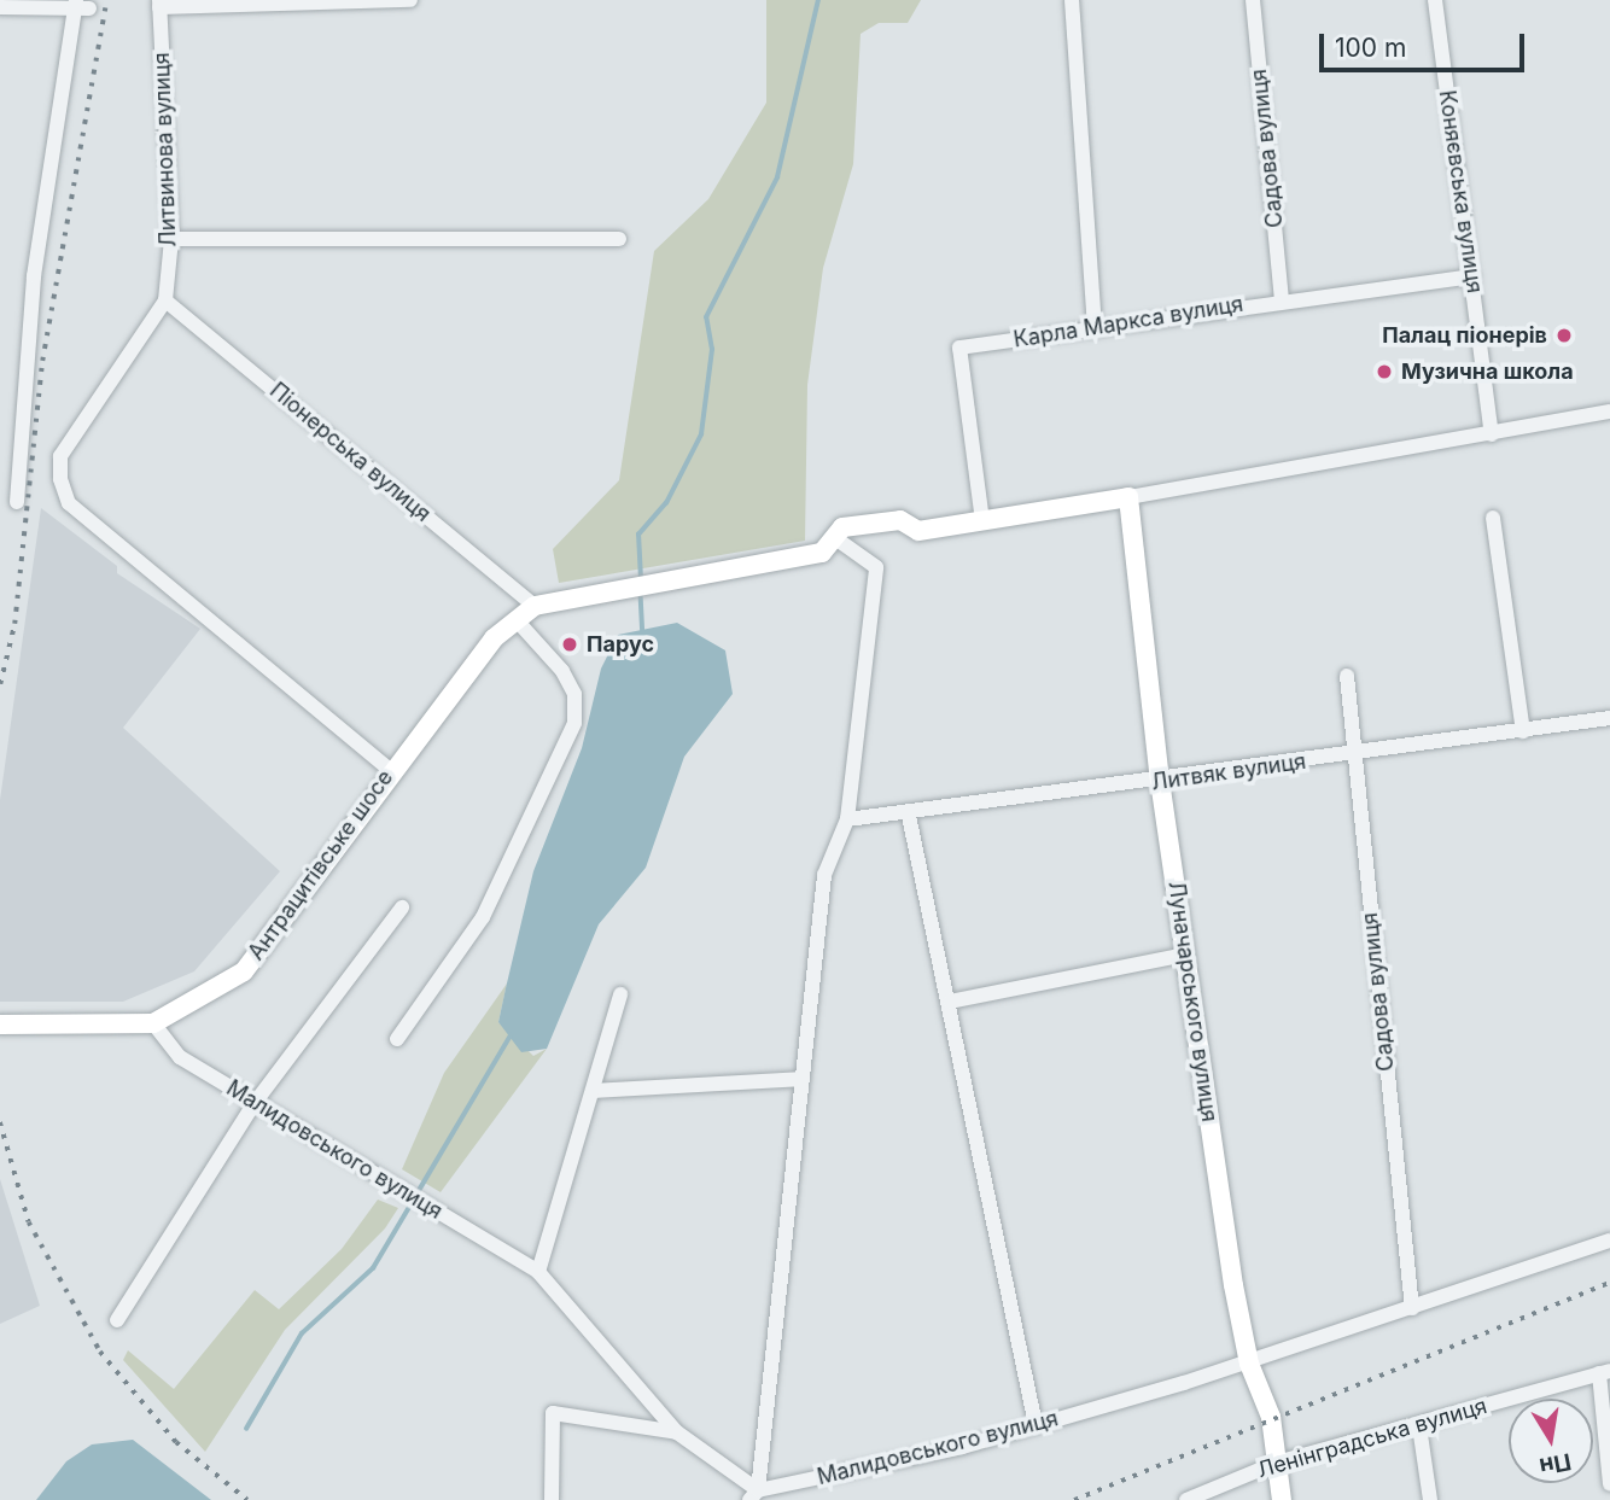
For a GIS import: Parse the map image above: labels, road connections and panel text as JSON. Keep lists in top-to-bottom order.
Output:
{
  "streets": {
    "main road": ["Антрацитівське шосе", "Луначарського вулиця"],
    "street": [
      "Садова вулиця",
      "Литвинова вулиця",
      "Коняєвська вулиця",
      "Карла Маркса вулиця",
      "Піонерська вулиця",
      "Литвяк вулиця",
      "Малидовського вулиця",
      "Ленінградська вулиця"
    ]
  },
  "crossings": [
    ["Садова вулиця", "Карла Маркса вулиця"],
    ["Садова вулиця", "Литвяк вулиця"],
    ["Садова вулиця", "Малидовського вулиця"],
    ["Литвинова вулиця", "Піонерська вулиця"],
    ["Коняєвська вулиця", "Карла Маркса вулиця"],
    ["Піонерська вулиця", "Антрацитівське шосе"],
    ["Литвяк вулиця", "Луначарського вулиця"],
    ["Антрацитівське шосе", "Малидовського вулиця"],
    ["Луначарського вулиця", "Малидовського вулиця"],
    ["Луначарського вулиця", "Ленінградська вулиця"]
  ],
  "places": ["Палац піонерів", "Музична школа", "Парус"],
  "scale_bar": "100 m",
  "north": "bottom"
}
